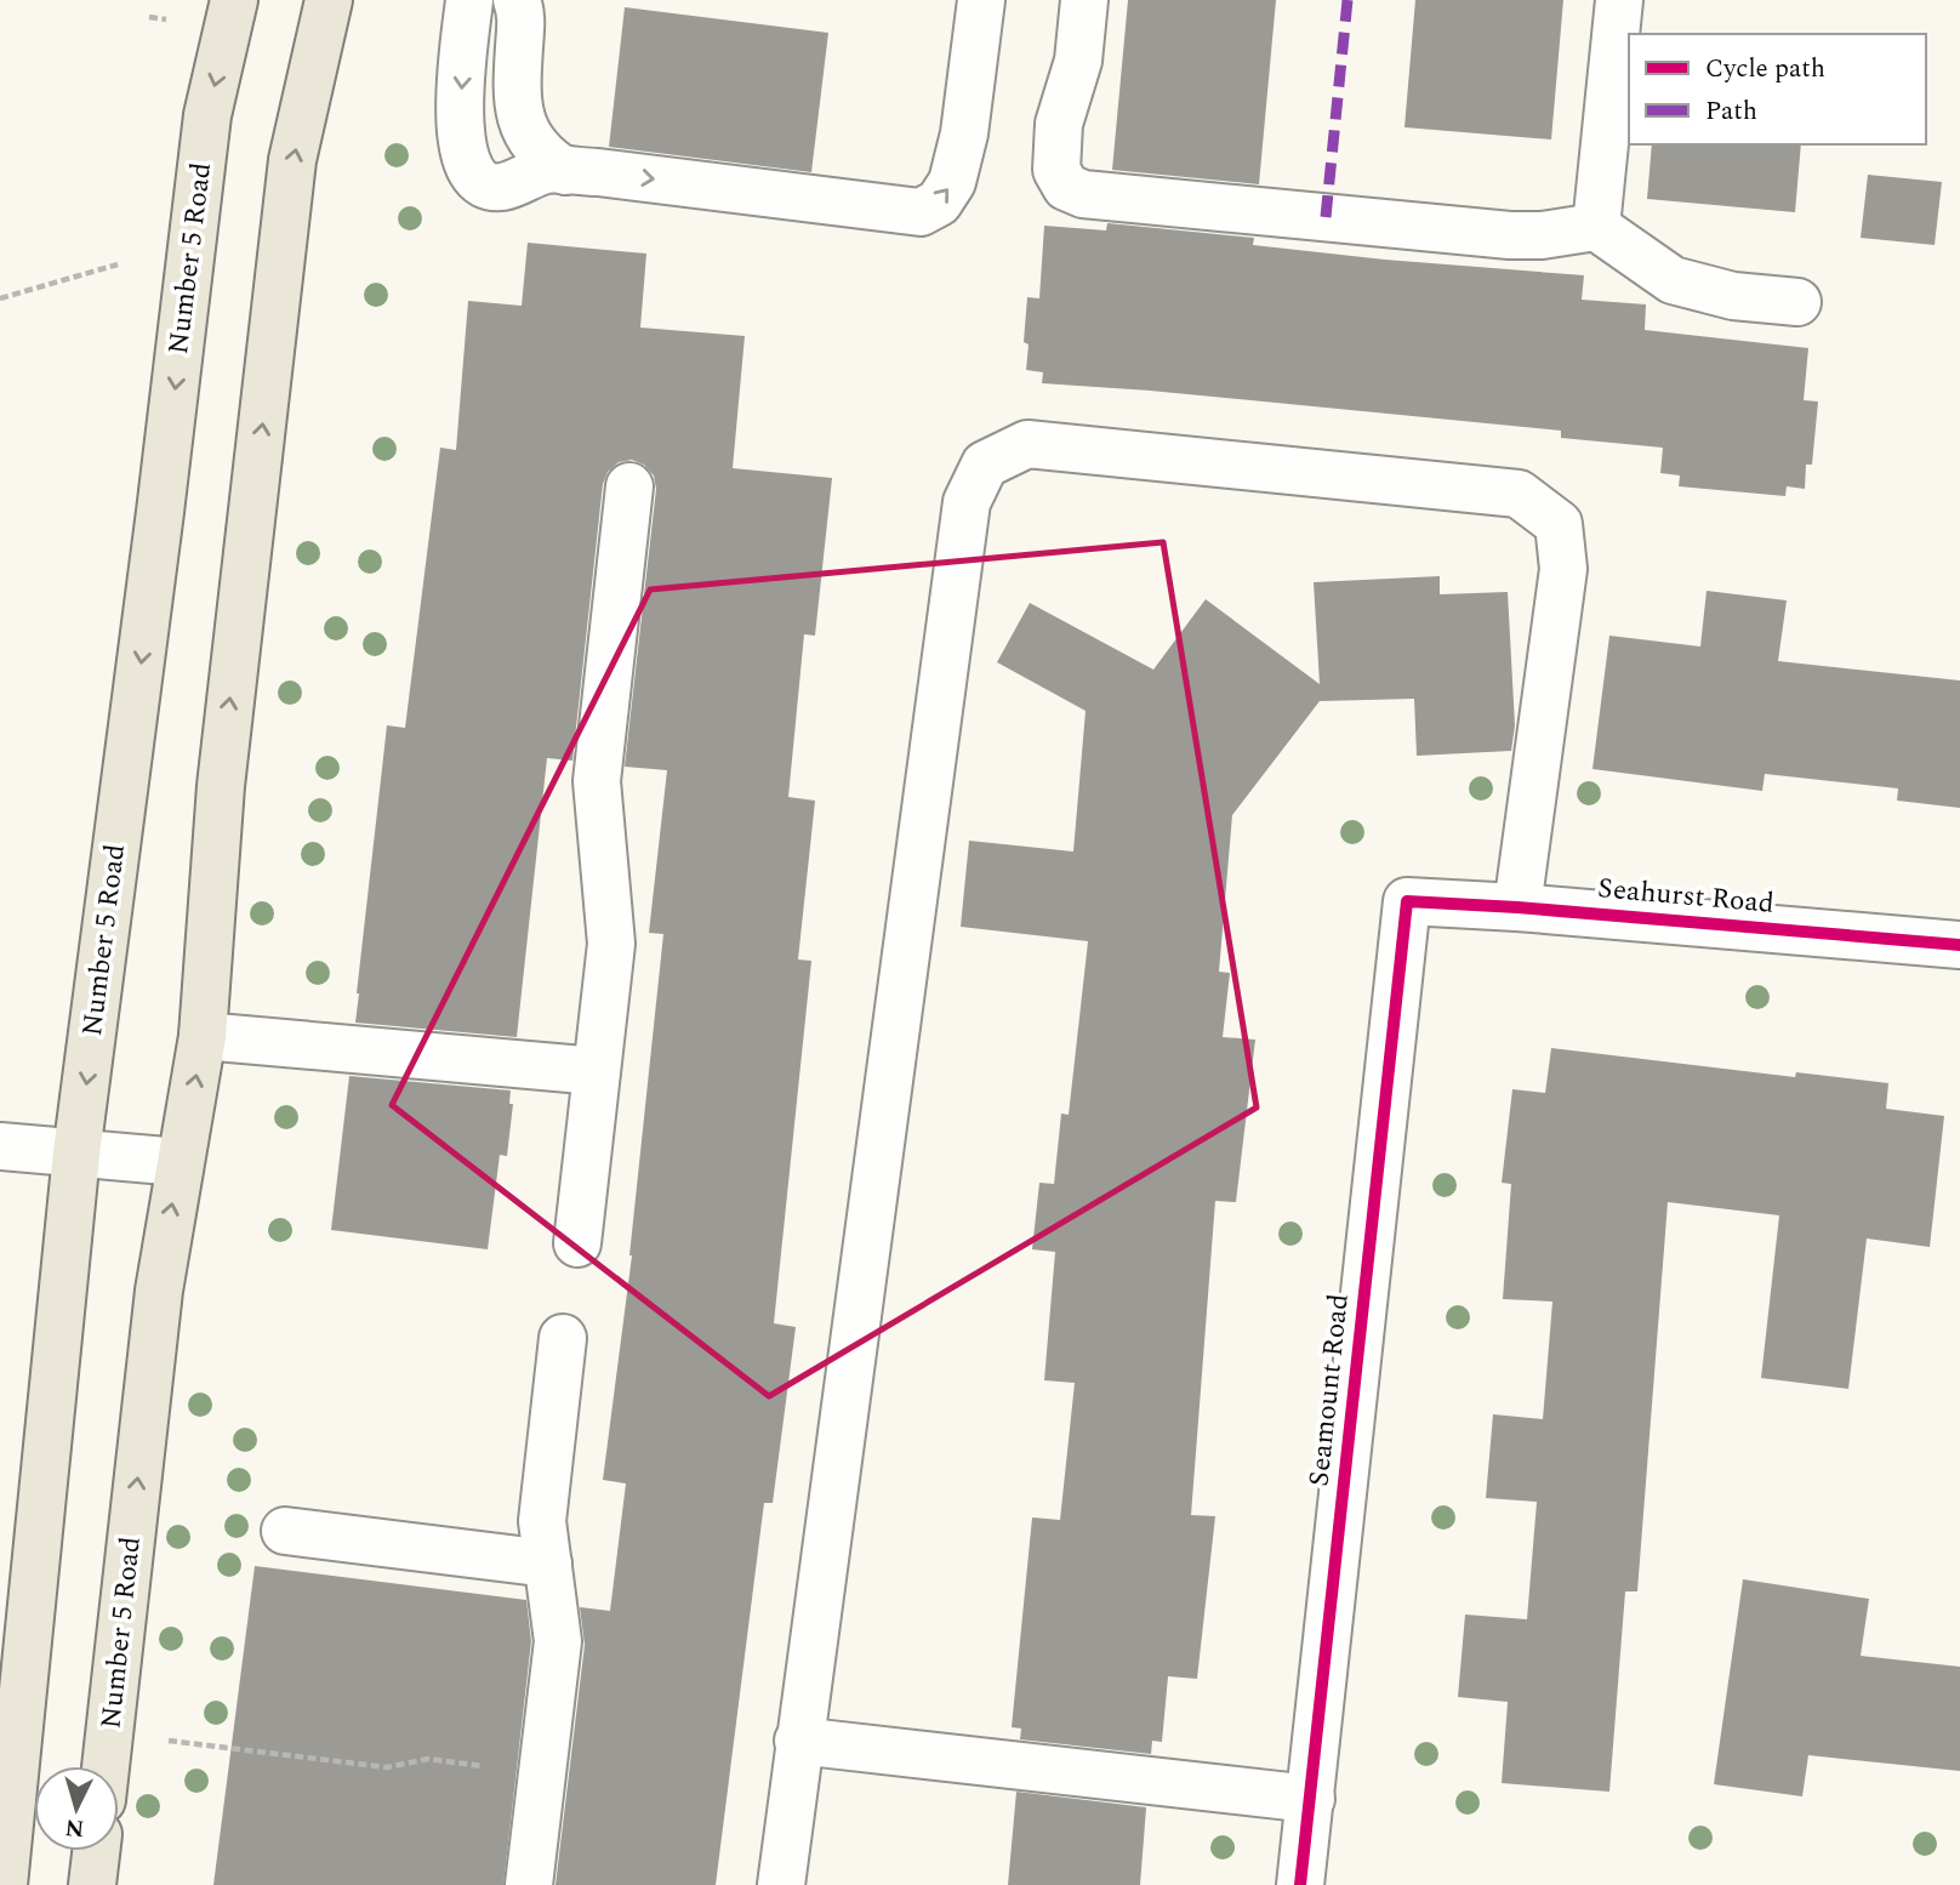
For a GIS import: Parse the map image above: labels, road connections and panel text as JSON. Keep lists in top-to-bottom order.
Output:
{
  "streets": {
    "main road": ["Number 5 Road"],
    "street": ["Seahurst Road", "Seamount Road"]
  },
  "crossings": [
    ["Seahurst Road", "Seamount Road"]
  ],
  "legend": ["Cycle path", "Path"],
  "north": "bottom"
}
